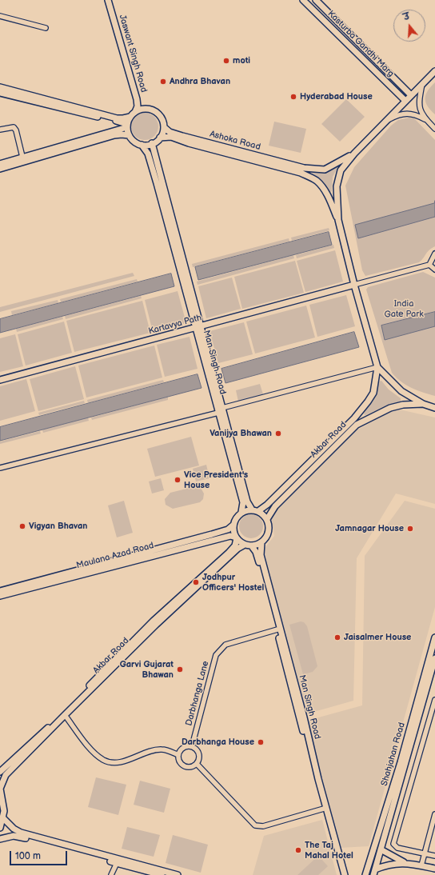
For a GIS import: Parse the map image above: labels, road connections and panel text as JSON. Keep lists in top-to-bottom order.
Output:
{
  "streets": {
    "main road": [
      "Kasturba Gandhi Marg",
      "Jaswant Singh Road",
      "Ashoka Road",
      "Kartavya Path",
      "Man Singh Road",
      "Akbar Road",
      "Maulana Azad Road",
      "Shahjahan Road"
    ],
    "street": ["Darbhanga Lane"]
  },
  "crossings": [
    ["Jaswant Singh Road", "Ashoka Road"],
    ["Jaswant Singh Road", "Man Singh Road"],
    ["Ashoka Road", "Man Singh Road"],
    ["Kartavya Path", "Man Singh Road"],
    ["Man Singh Road", "Akbar Road"],
    ["Man Singh Road", "Maulana Azad Road"],
    ["Man Singh Road", "Darbhanga Lane"],
    ["Akbar Road", "Maulana Azad Road"]
  ],
  "parks": ["India Gate Park"],
  "places": [
    "moti",
    "Andhra Bhavan",
    "Hyderabad House",
    "Vanijya Bhawan",
    "Vice President's House",
    "Vigyan Bhavan",
    "Jamnagar House",
    "Jodhpur Officers' Hostel",
    "Jaisalmer House",
    "Garvi Gujarat Bhawan",
    "Darbhanga House",
    "The Taj Mahal Hotel"
  ],
  "scale_bar": "100 m",
  "north": "top"
}
